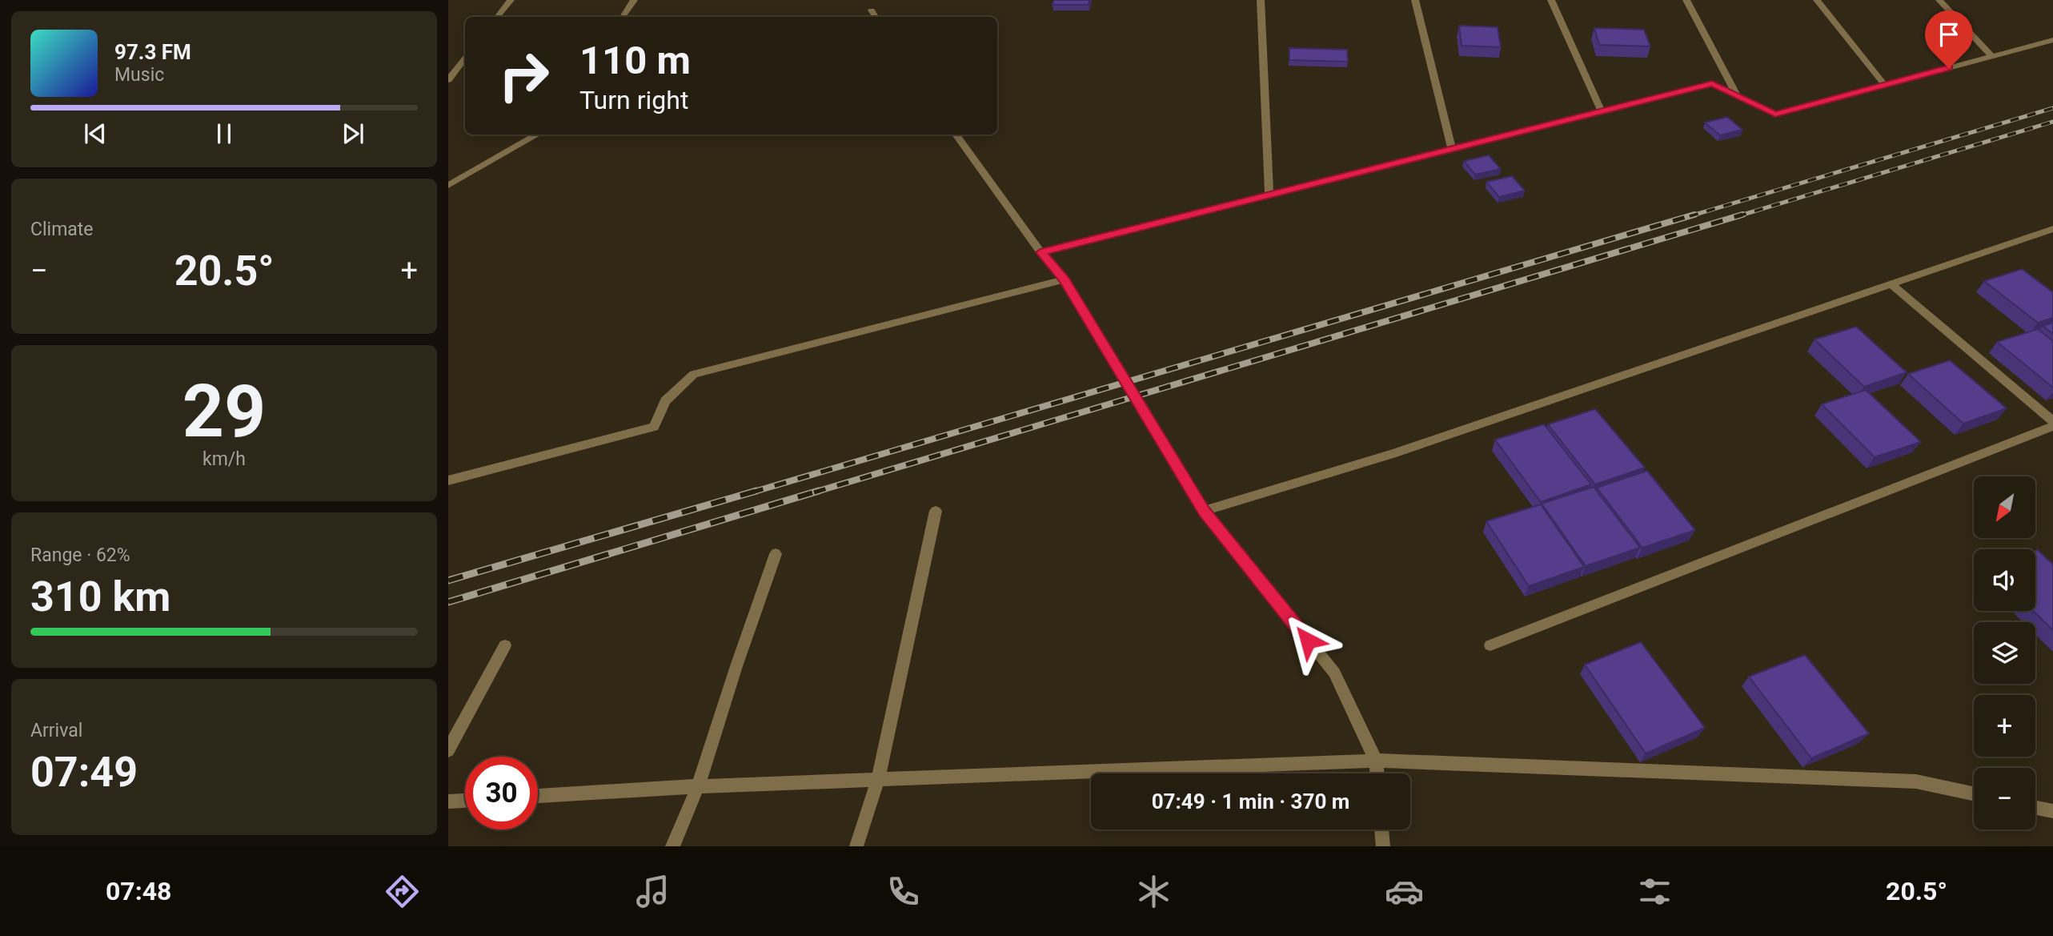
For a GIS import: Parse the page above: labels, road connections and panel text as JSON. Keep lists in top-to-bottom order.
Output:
{
  "north": "bottom left",
  "page": {
    "turn": ["110 m", "Turn right"],
    "song": ["97.3 FM", "Music"],
    "tile": [
      "Climate",
      ["29", "km/h"],
      ["Range · 62%", "310 km"],
      ["Arrival", "07:49"]
    ],
    "heat": ["−", "20.5°", "+"],
    "map_buttons": ["+", "−"],
    "limit": "30",
    "trip": "07:49 · 1 min · 370 m",
    "tabs": ["07:48", "20.5°"]
  }
}
